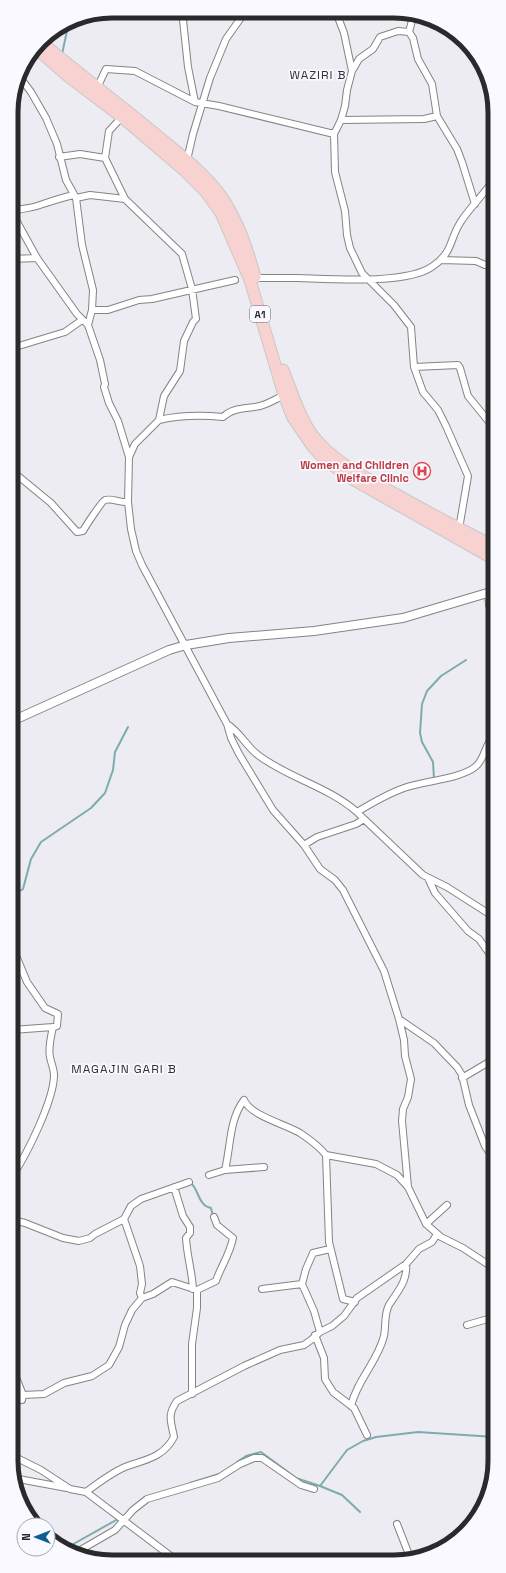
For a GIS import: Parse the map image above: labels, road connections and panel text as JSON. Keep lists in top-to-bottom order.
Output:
{
  "streets": {
    "highway": ["A1"]
  },
  "districts": ["WAZIRI B", "MAGAJIN GARI B"],
  "places": {
    "hospital": ["Women and Children Welfare Clinic"]
  },
  "north": "left"
}
